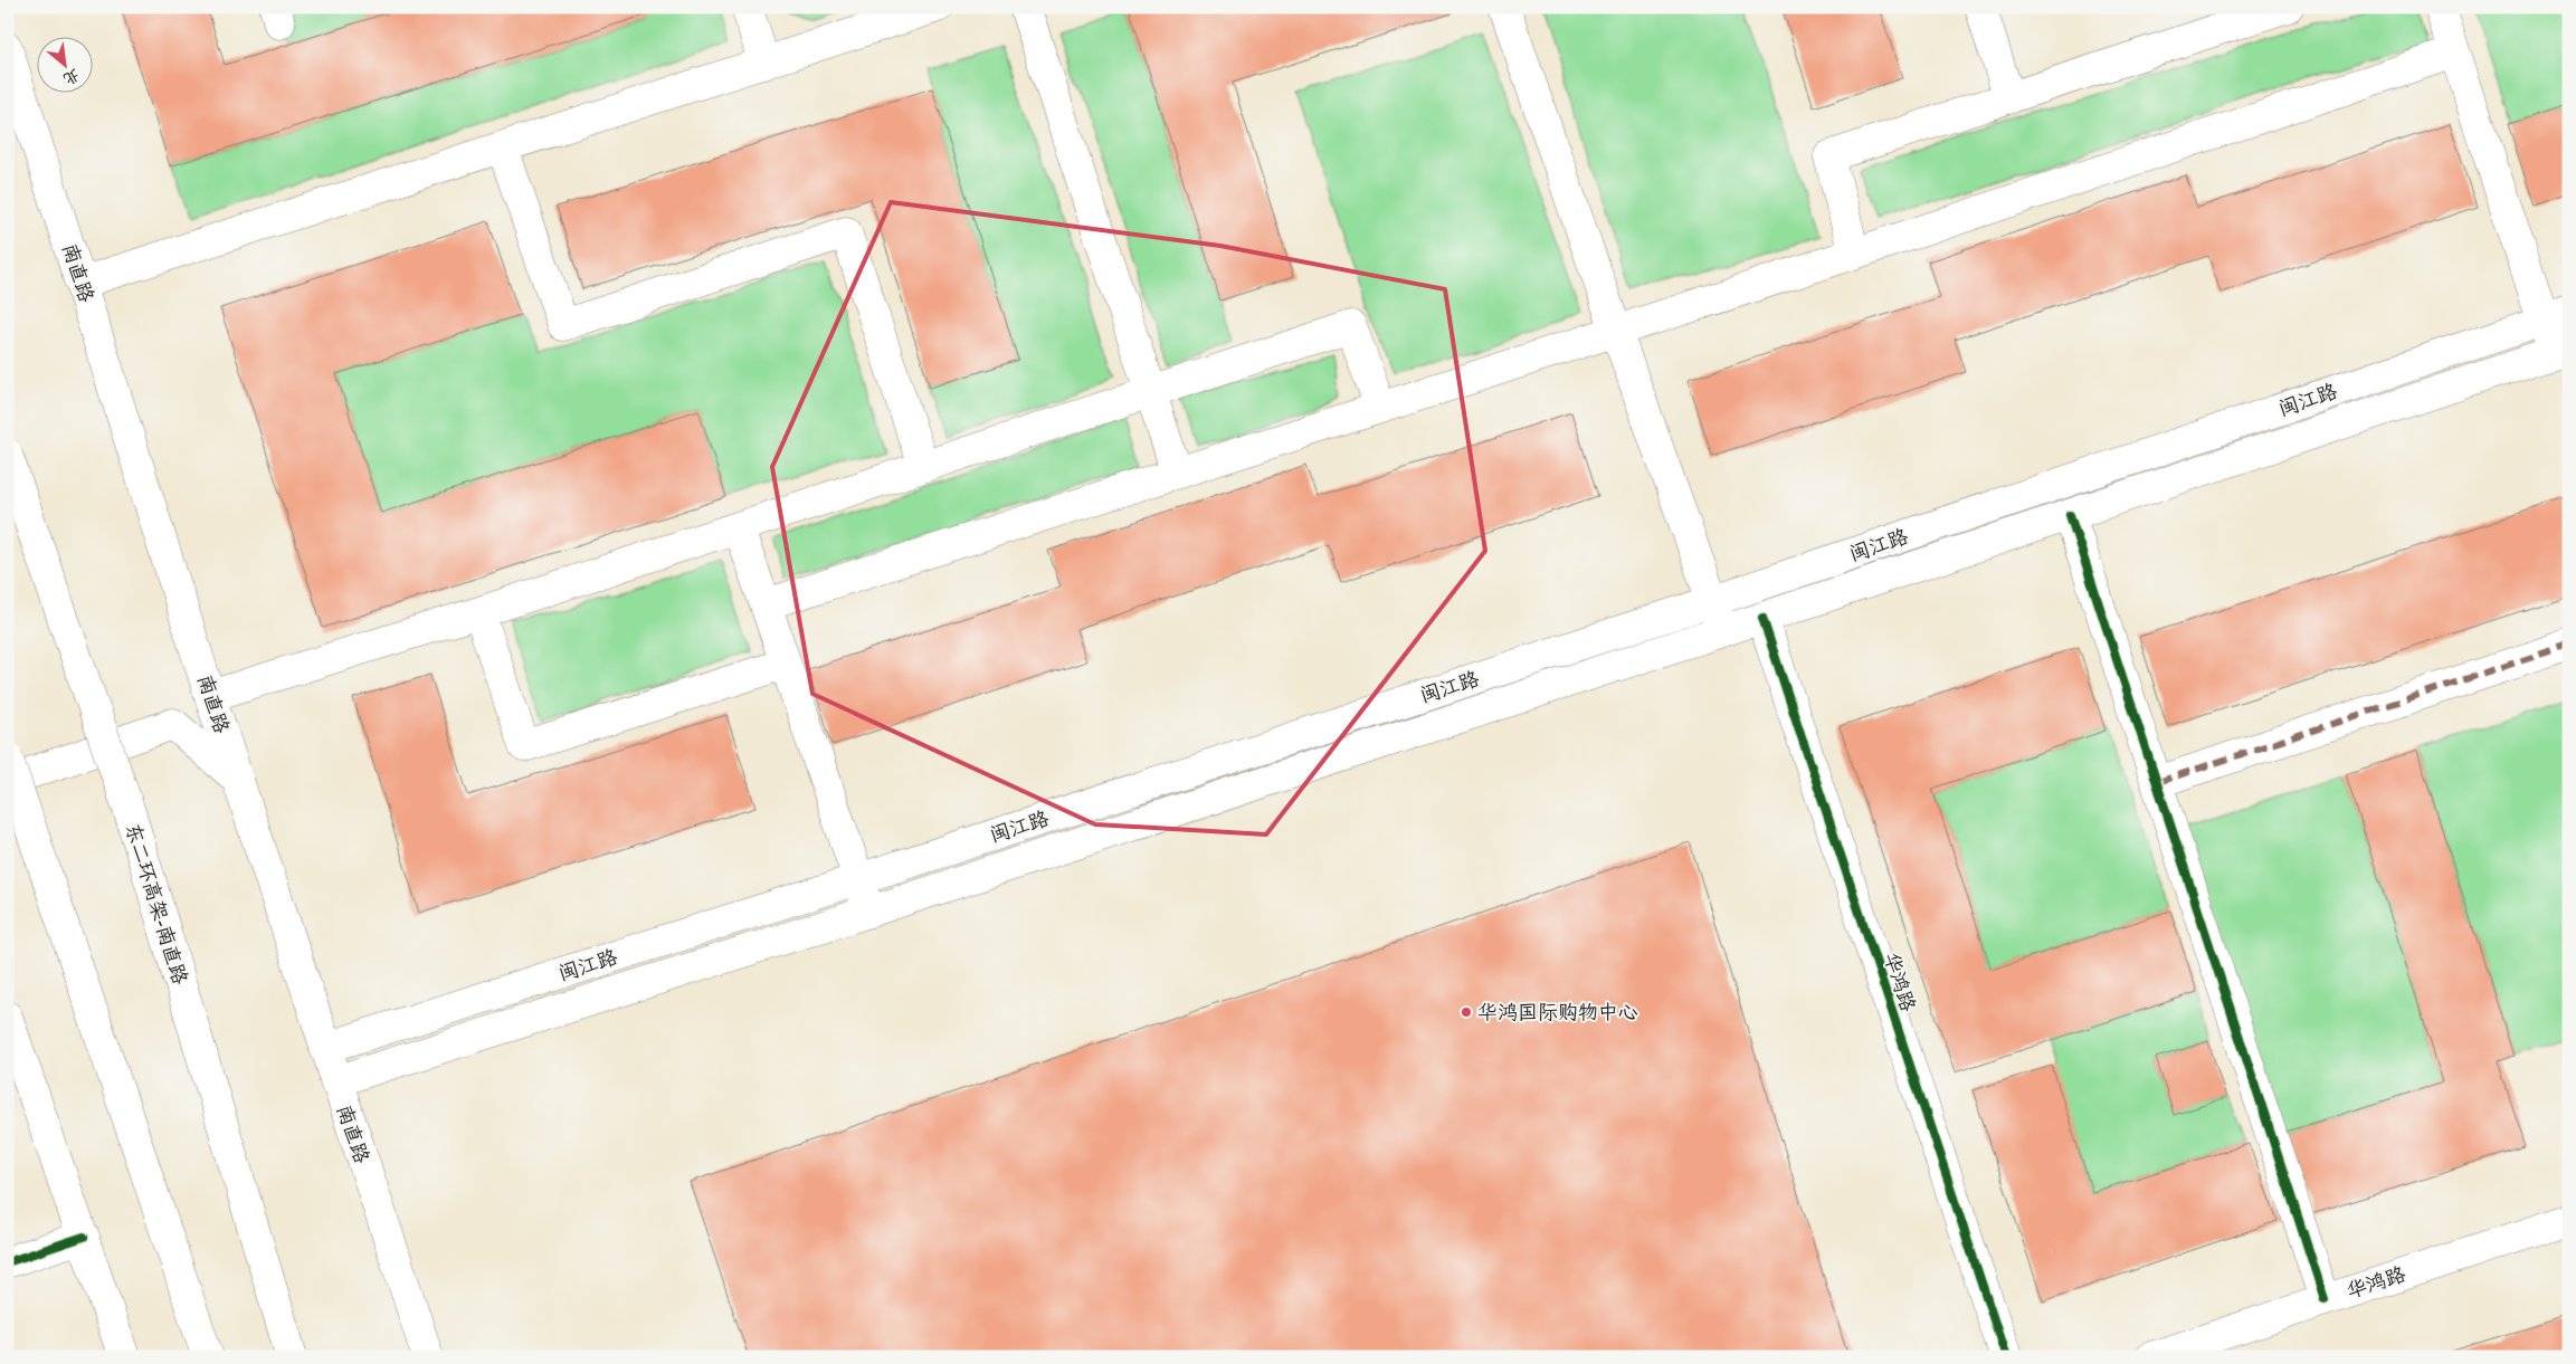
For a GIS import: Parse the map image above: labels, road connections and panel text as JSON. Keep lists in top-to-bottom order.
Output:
{
  "streets": {
    "main road": [
      "南直路",
      "闽江路",
      "东二环高架-南直路",
      "华鸿路"
    ]
  },
  "crossings": [
    ["南直路", "闽江路"],
    ["闽江路", "华鸿路"]
  ],
  "places": ["华鸿国际购物中心"],
  "north": "bottom right"
}
